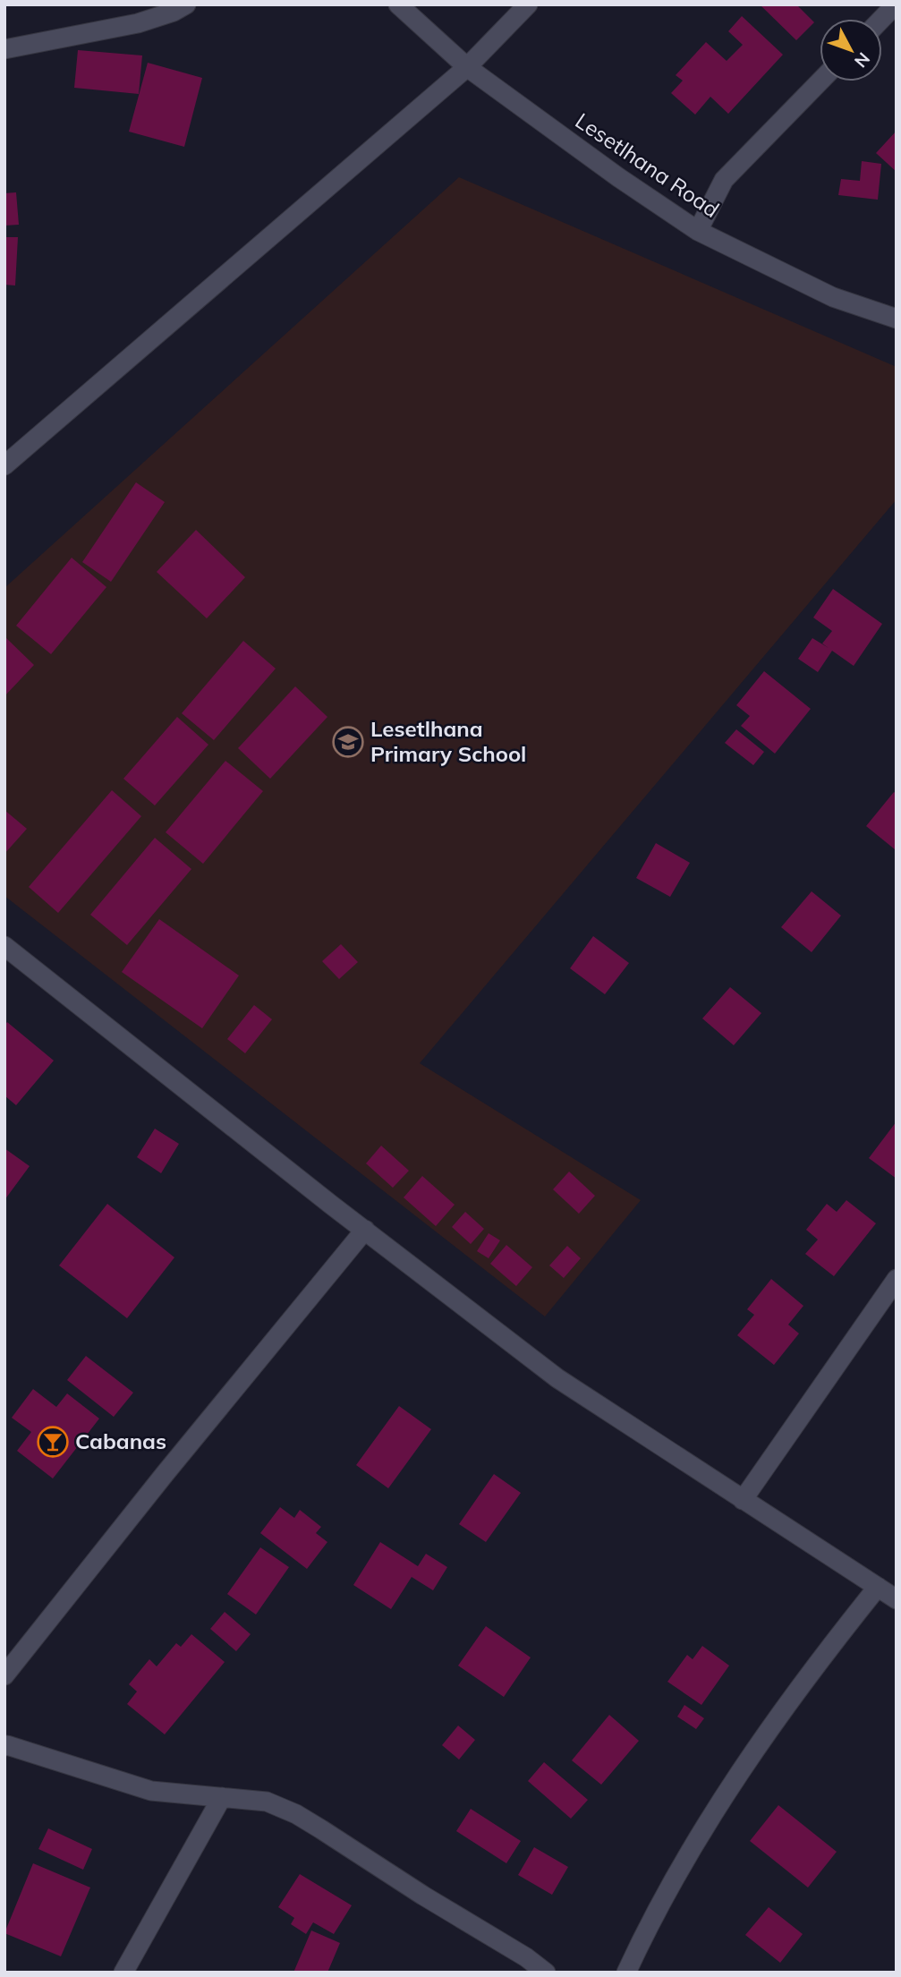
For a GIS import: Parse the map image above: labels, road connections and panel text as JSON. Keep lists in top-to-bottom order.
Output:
{
  "streets": {
    "street": ["Lesetlhana Road"]
  },
  "places": {
    "school or university": ["Lesetlhana Primary School"],
    "bar": ["Cabanas"]
  },
  "north": "bottom right"
}
